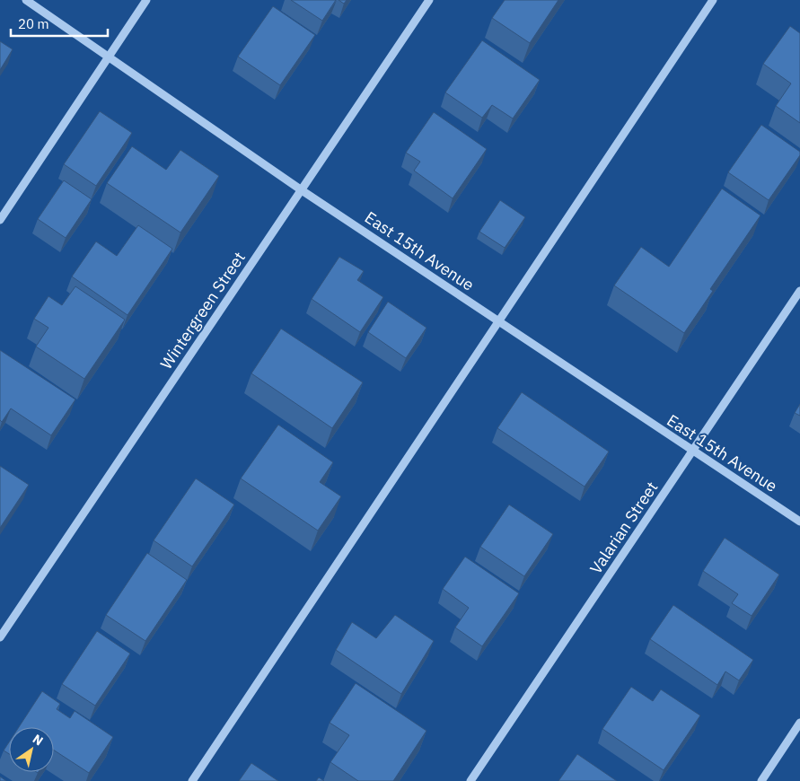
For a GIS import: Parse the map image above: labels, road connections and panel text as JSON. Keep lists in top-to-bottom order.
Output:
{
  "streets": {
    "street": ["East 15th Avenue", "Wintergreen Street", "Valarian Street"]
  },
  "crossings": [
    ["East 15th Avenue", "Wintergreen Street"],
    ["East 15th Avenue", "Valarian Street"]
  ],
  "scale_bar": "20 m",
  "north": "top right"
}
